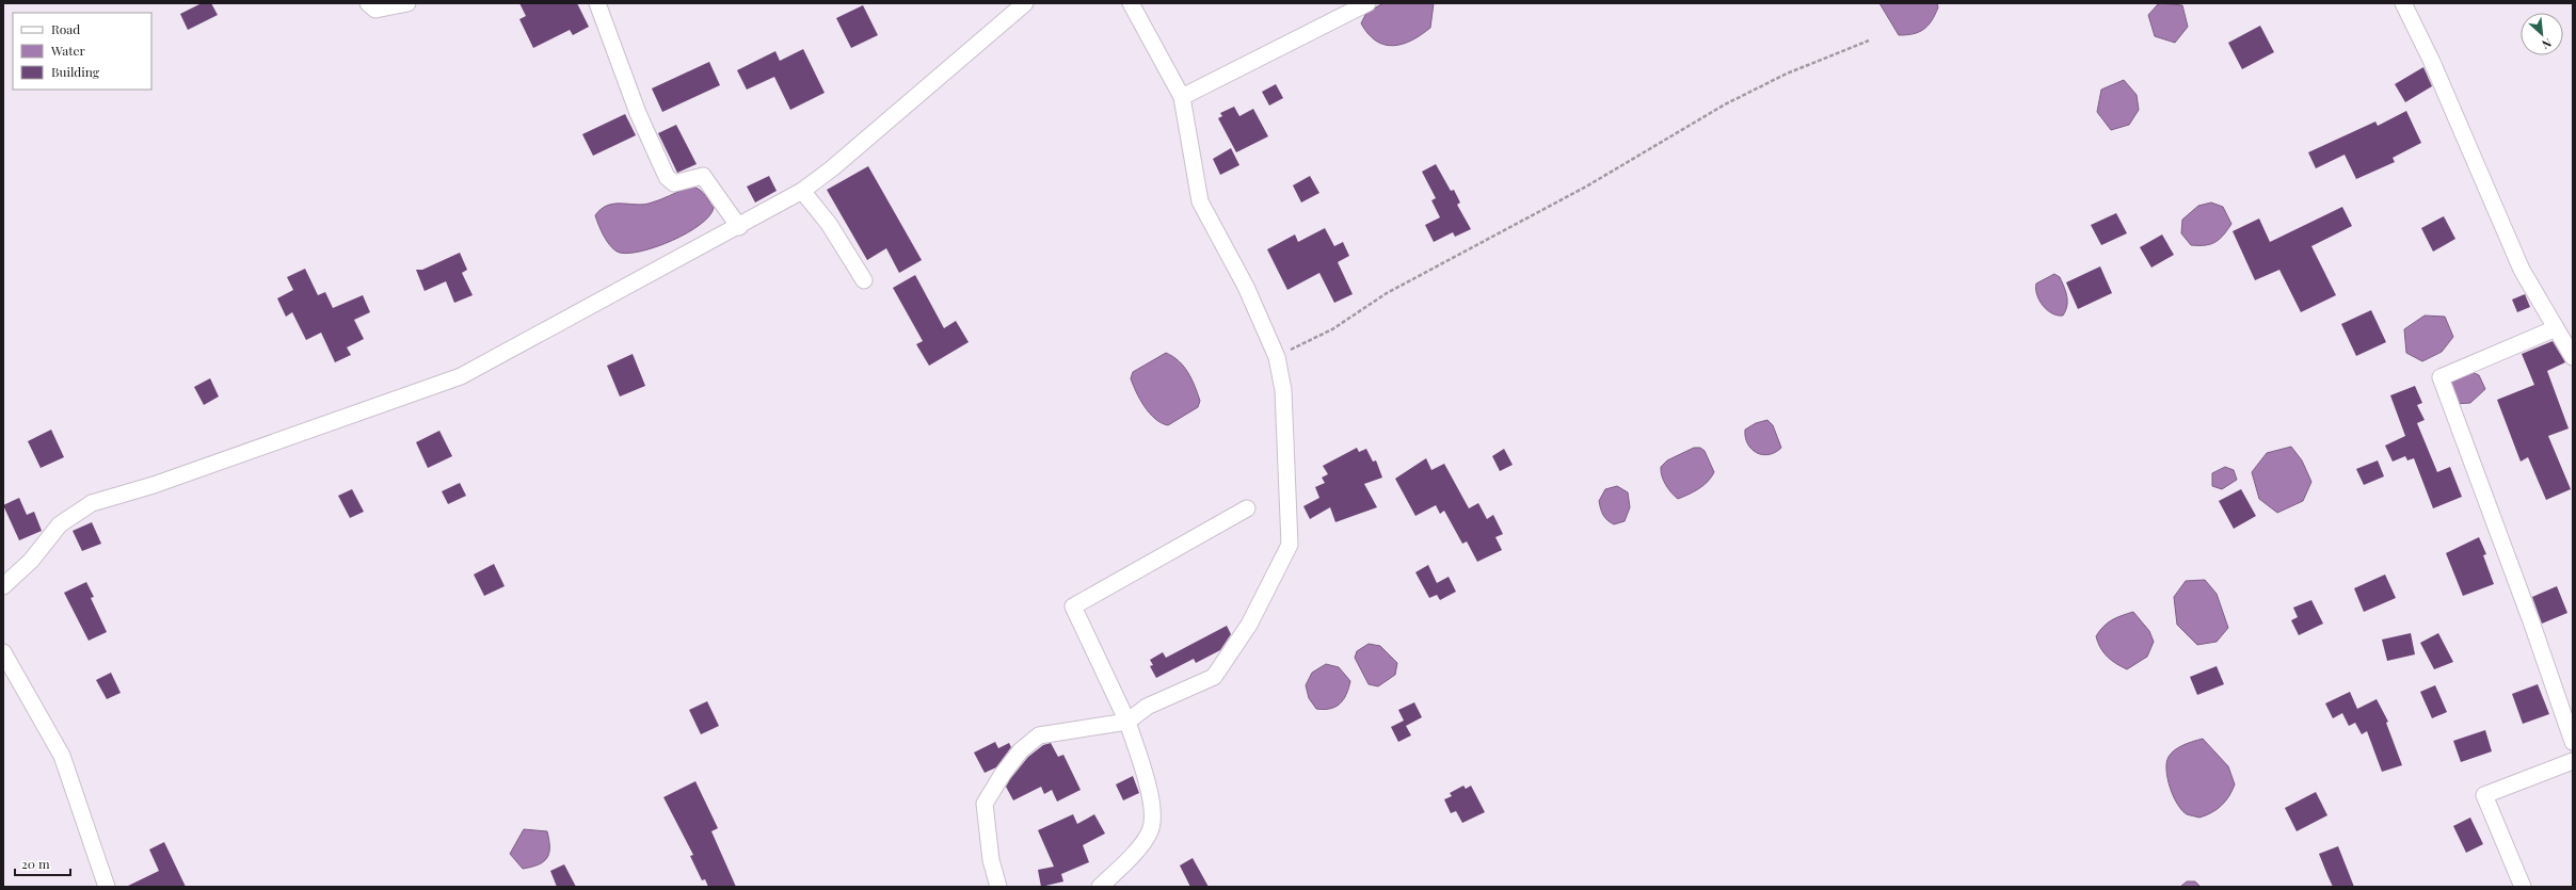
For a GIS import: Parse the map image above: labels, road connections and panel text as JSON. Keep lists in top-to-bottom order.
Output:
{
  "legend": ["Road", "Water", "Building"],
  "scale_bar": "20 m",
  "north": "bottom right"
}
